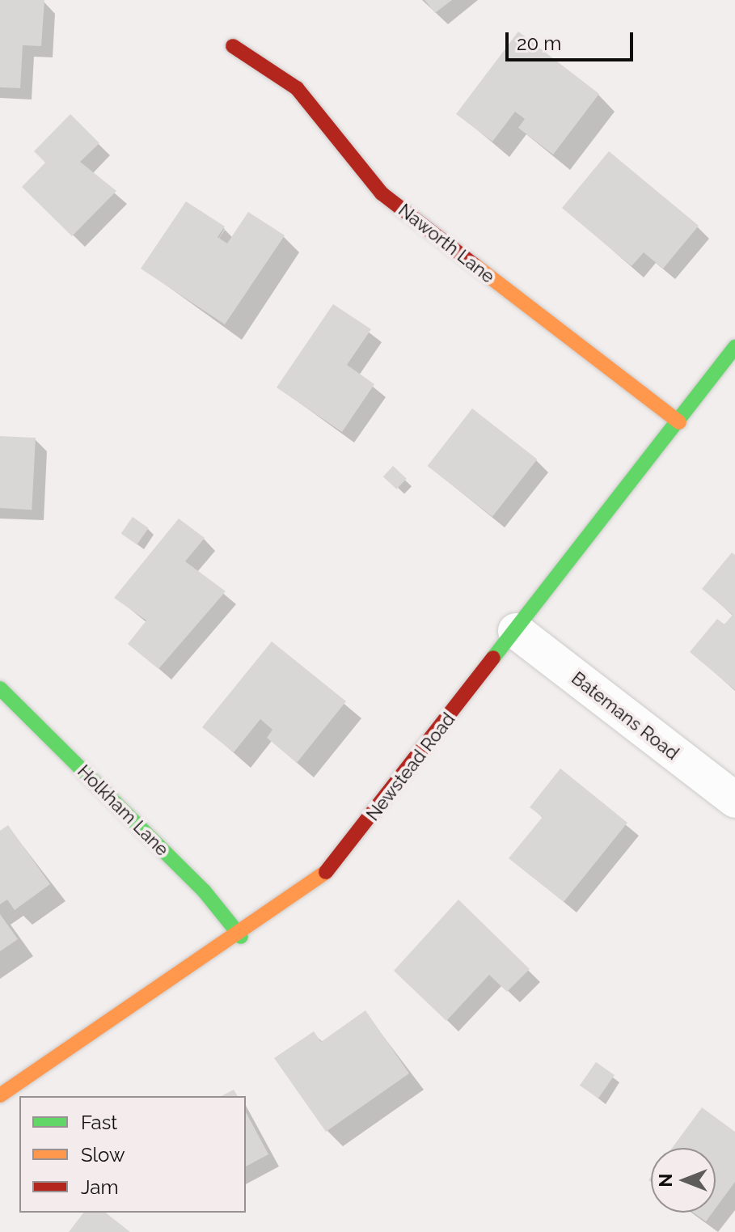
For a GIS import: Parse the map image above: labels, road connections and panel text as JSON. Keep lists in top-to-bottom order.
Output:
{
  "streets": {
    "street": [
      "Naworth Lane",
      "Batemans Road",
      "Newstead Road",
      "Holkham Lane"
    ]
  },
  "crossings": [
    ["Naworth Lane", "Newstead Road"],
    ["Batemans Road", "Newstead Road"],
    ["Newstead Road", "Holkham Lane"]
  ],
  "legend": ["Fast", "Slow", "Jam"],
  "scale_bar": "20 m",
  "north": "left"
}
